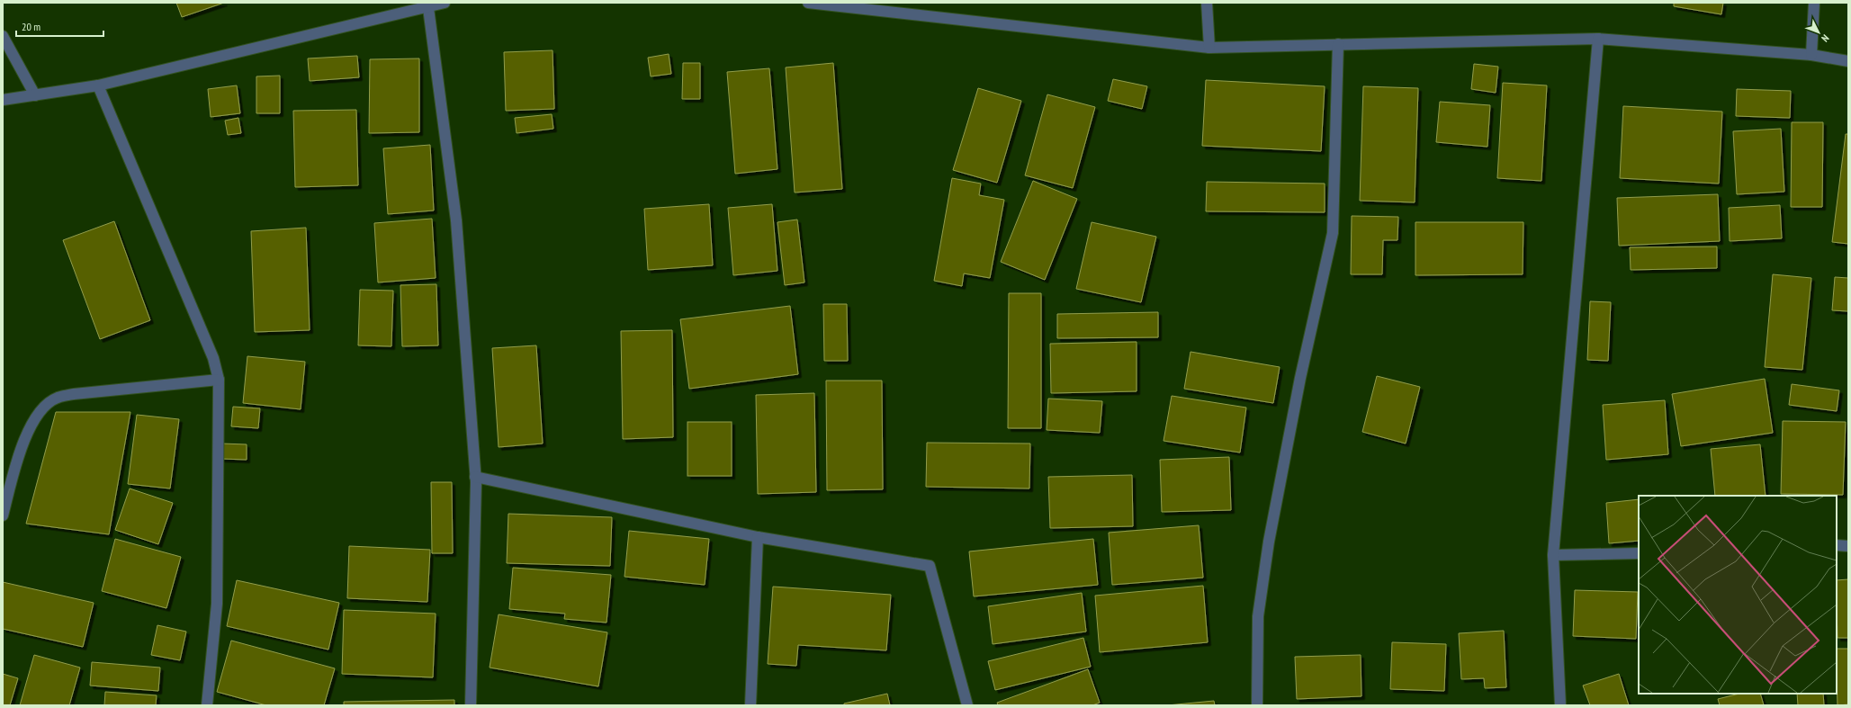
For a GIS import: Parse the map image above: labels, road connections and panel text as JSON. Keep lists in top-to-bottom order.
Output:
{
  "scale_bar": "20 m",
  "north": "bottom right"
}
